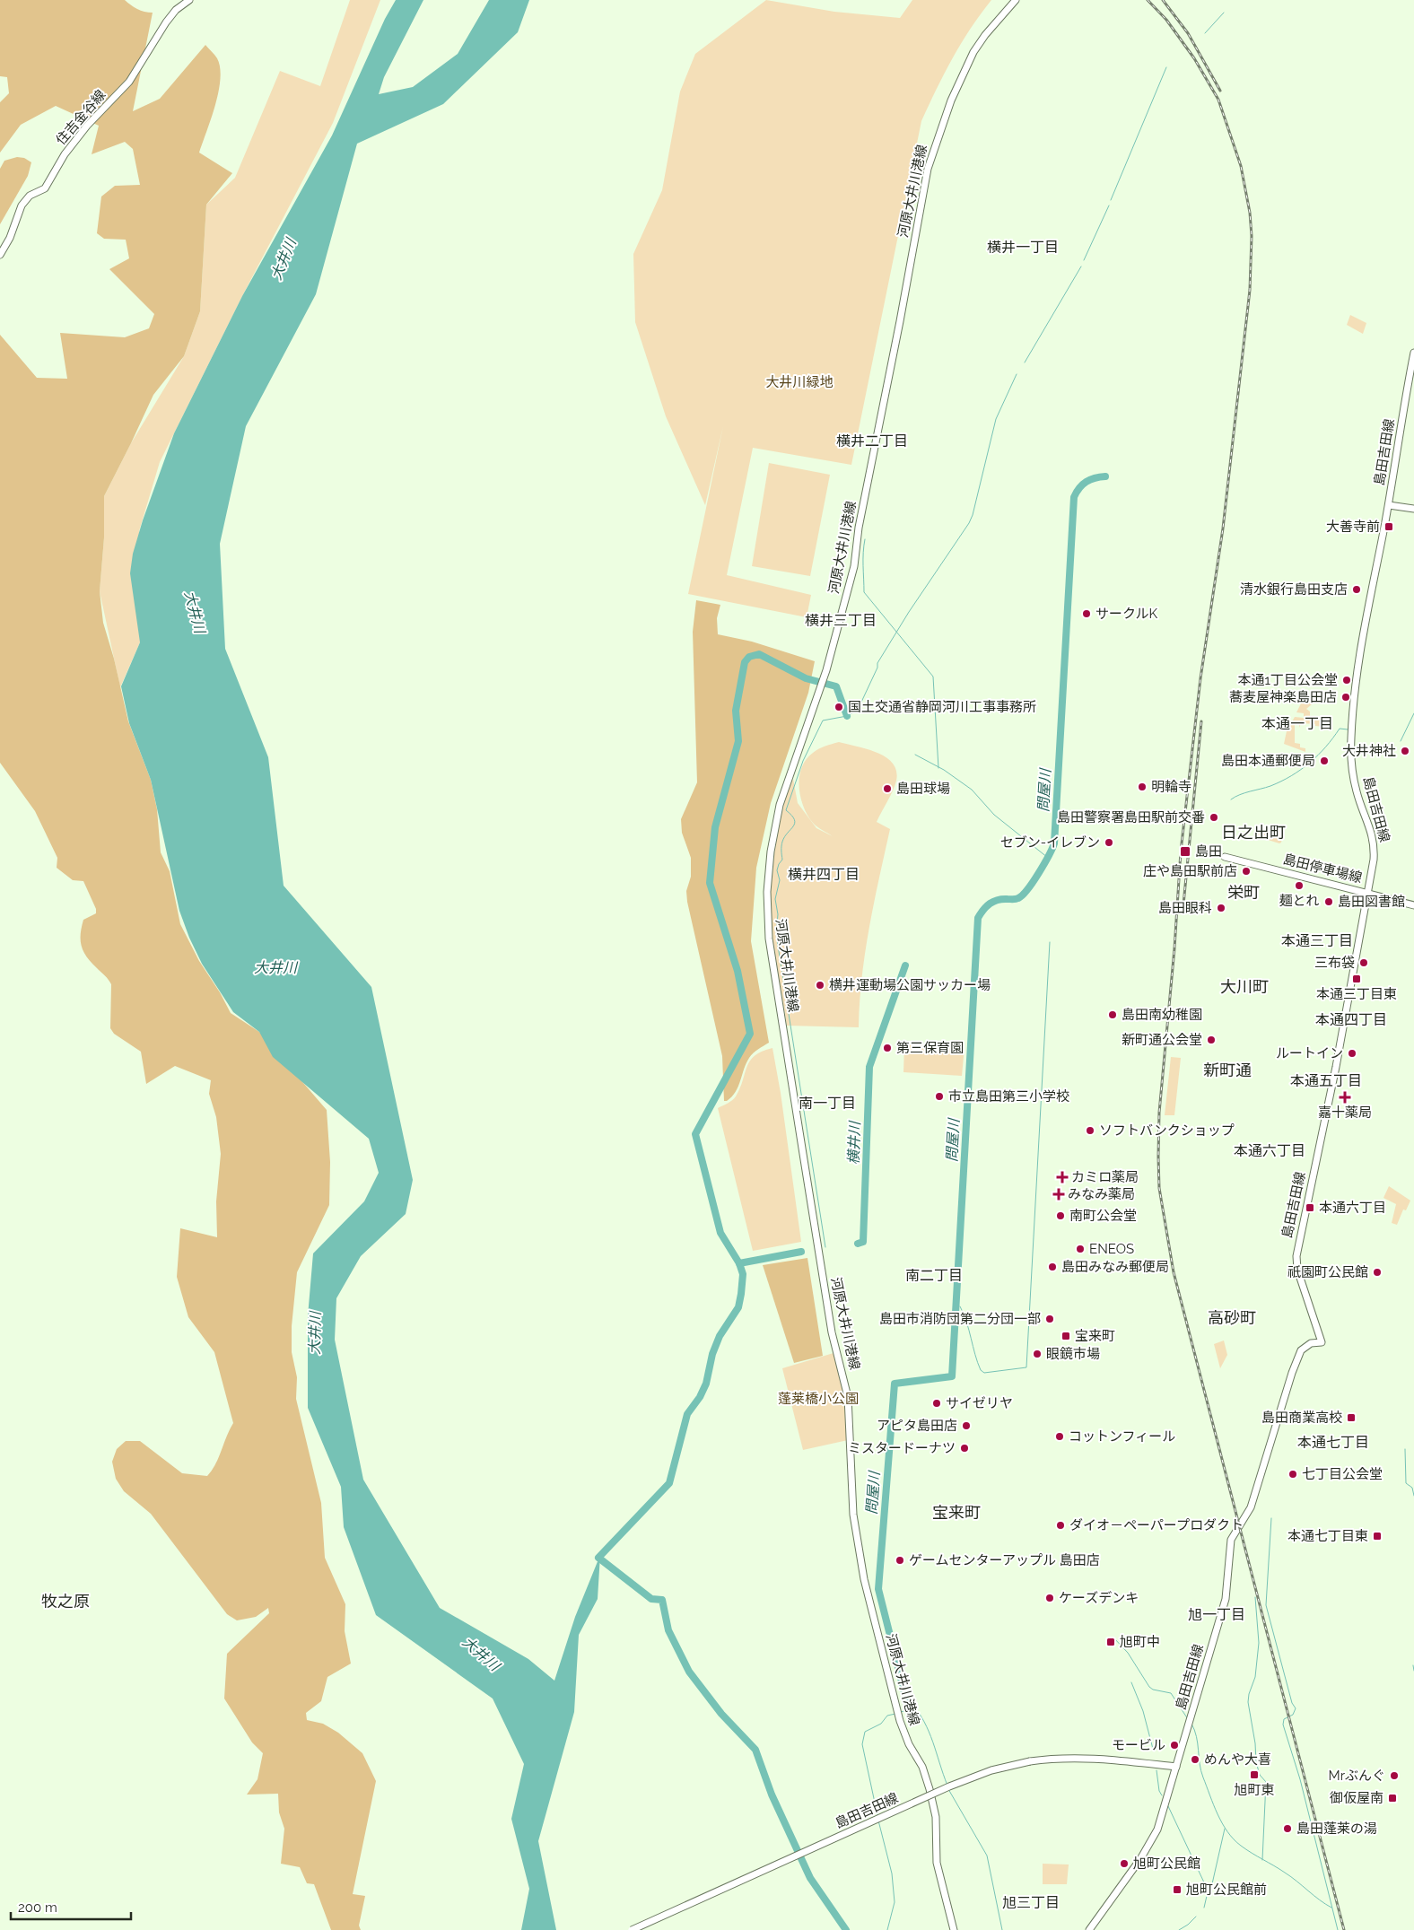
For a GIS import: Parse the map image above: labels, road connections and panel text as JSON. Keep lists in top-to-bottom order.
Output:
{
  "streets": {
    "main road": [
      "住吉金谷線",
      "河原大井川港線",
      "島田吉田線",
      "島田停車場線"
    ]
  },
  "crossings": [
    ["島田吉田線", "島田停車場線"]
  ],
  "districts": [
    "横井一丁目",
    "横井二丁目",
    "横井三丁目",
    "本通一丁目",
    "日之出町",
    "横井四丁目",
    "栄町",
    "本通三丁目",
    "大川町",
    "本通四丁目",
    "新町通",
    "本通五丁目",
    "南一丁目",
    "本通六丁目",
    "南二丁目",
    "高砂町",
    "本通七丁目",
    "宝来町",
    "牧之原",
    "旭一丁目",
    "旭三丁目"
  ],
  "water": ["大井川", "問屋川", "横井川"],
  "parks": ["大井川緑地", "蓬莱橋小公園"],
  "places": {
    "transit": [
      "大善寺前",
      "島田",
      "本通三丁目東",
      "本通六丁目",
      "宝来町",
      "島田商業高校",
      "本通七丁目東",
      "旭町中",
      "旭町東",
      "御仮屋南",
      "旭町公民館前"
    ],
    "other": [
      "清水銀行島田支店",
      "サークルK",
      "本通1丁目公会堂",
      "蕎麦屋神楽島田店",
      "国土交通省静岡河川工事事務所",
      "大井神社",
      "島田本通郵便局",
      "明輪寺",
      "島田球場",
      "島田警察署島田駅前交番",
      "セブン-イレブン",
      "庄や島田駅前店",
      "麺とれ",
      "島田図書館",
      "島田眼科",
      "三布袋",
      "横井運動場公園サッカー場",
      "島田南幼稚園",
      "新町通公会堂",
      "第三保育園",
      "ルートイン",
      "市立島田第三小学校",
      "ソフトバンクショップ",
      "南町公会堂",
      "ENEOS",
      "島田みなみ郵便局",
      "祇園町公民館",
      "島田市消防団第二分団一部",
      "眼鏡市場",
      "サイゼリヤ",
      "アピタ島田店",
      "コットンフィール",
      "ミスタードーナツ",
      "七丁目公会堂",
      "ダイオ－ペーパープロダクト",
      "ゲームセンターアップル 島田店",
      "ケーズデンキ",
      "モービル",
      "めんや大喜",
      "Mrぶんぐ",
      "島田蓬莱の湯",
      "旭町公民館"
    ],
    "health": ["嘉十薬局", "カミロ薬局", "みなみ薬局"]
  },
  "scale_bar": "200 m"
}
